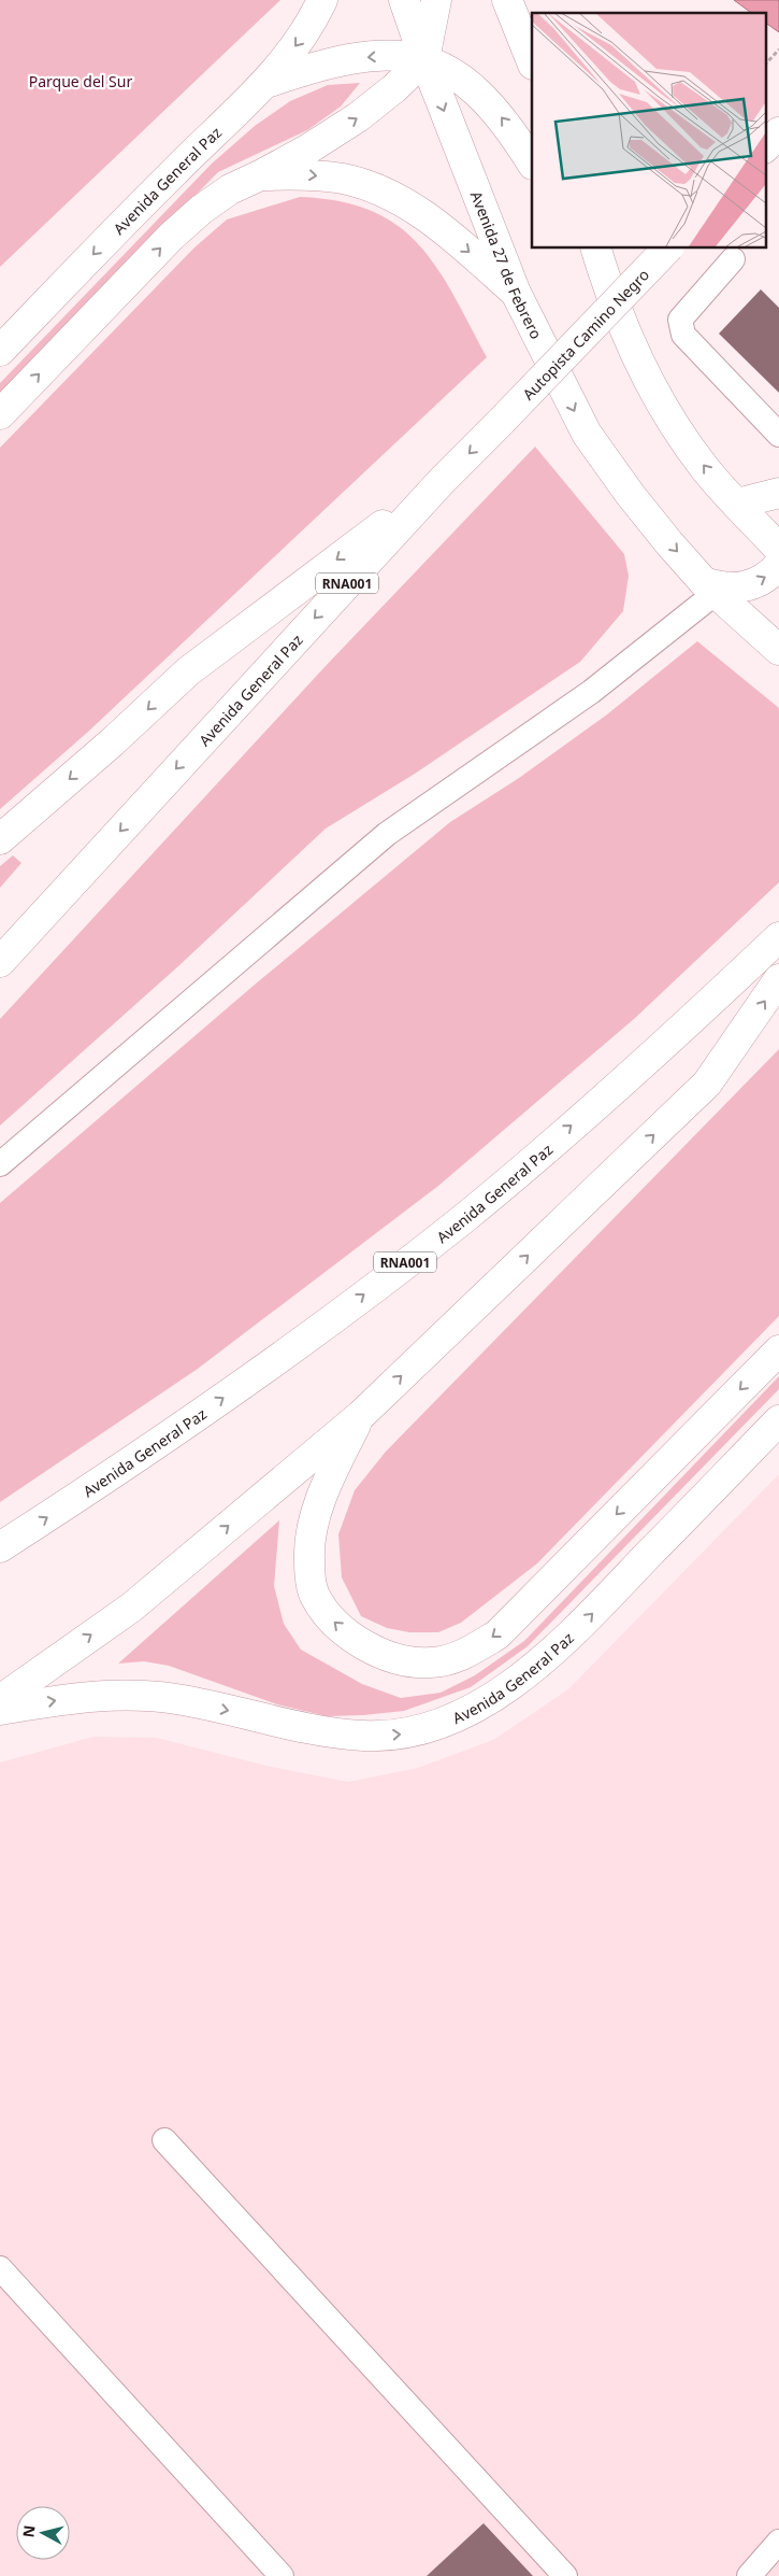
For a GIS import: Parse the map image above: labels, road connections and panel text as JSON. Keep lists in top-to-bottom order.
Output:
{
  "streets": {
    "main road": [
      "Avenida General Paz",
      "Avenida 27 de Febrero",
      "Autopista Camino Negro",
      "RNA001"
    ]
  },
  "crossings": [
    ["Avenida General Paz", "Autopista Camino Negro"]
  ],
  "parks": ["Parque del Sur"],
  "north": "left"
}
